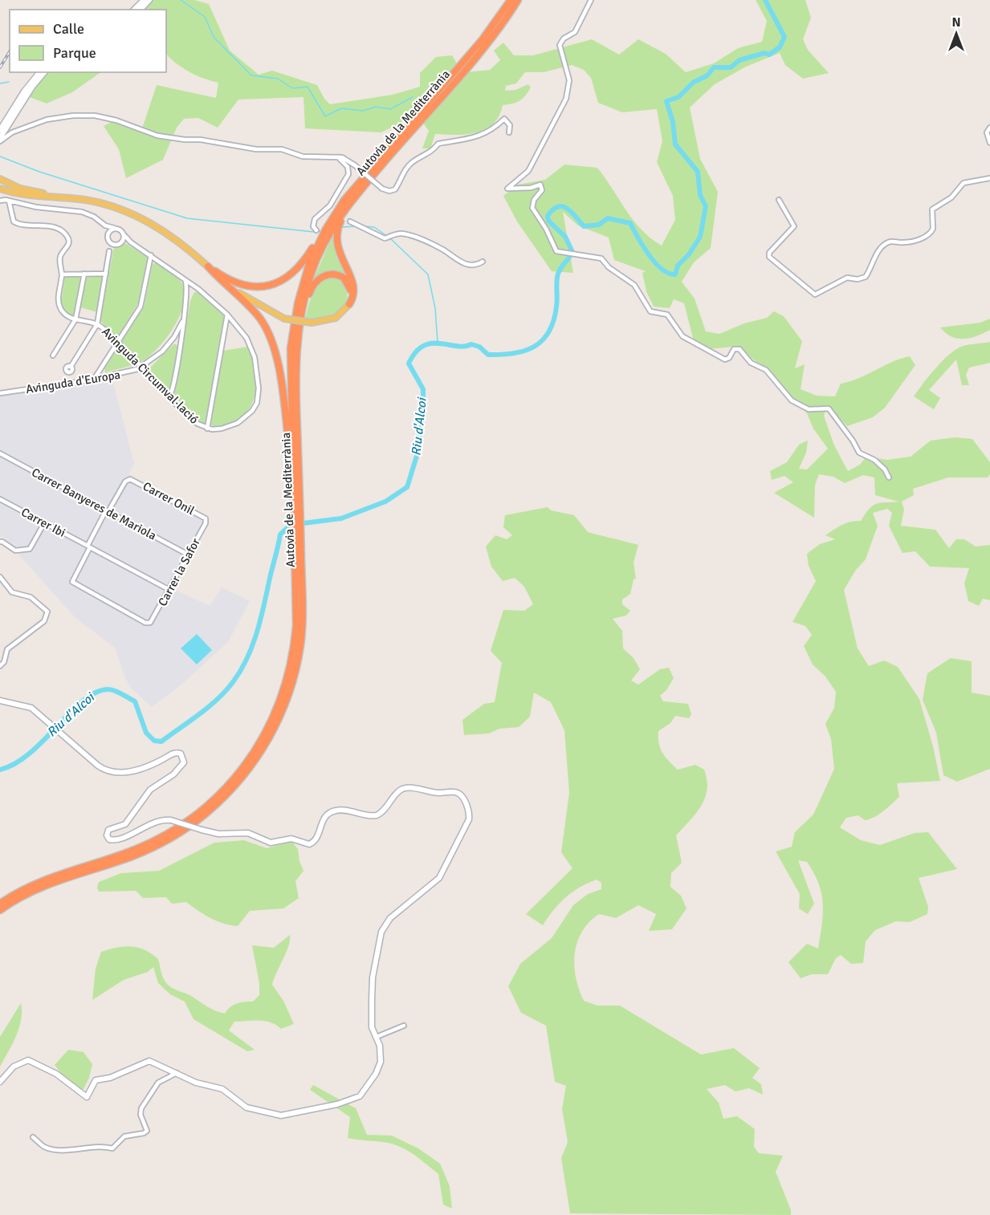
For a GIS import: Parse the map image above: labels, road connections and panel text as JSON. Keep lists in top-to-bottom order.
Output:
{
  "streets": {
    "highway": ["Autovia de la Mediterrània"],
    "street": [
      "Avinguda Circumval·lació",
      "Avinguda d'Europa",
      "Carrer Onil",
      "Carrer Banyeres de Mariola",
      "Carrer Ibi",
      "Carrer la Safor"
    ]
  },
  "crossings": [
    ["Avinguda Circumval·lació", "Avinguda d'Europa"],
    ["Carrer Onil", "Carrer Banyeres de Mariola"],
    ["Carrer Onil", "Carrer la Safor"],
    ["Carrer Banyeres de Mariola", "Carrer la Safor"],
    ["Carrer Ibi", "Carrer la Safor"]
  ],
  "water": ["Riu d'Alcoi"],
  "legend": ["Calle", "Parque"],
  "north": "top"
}
